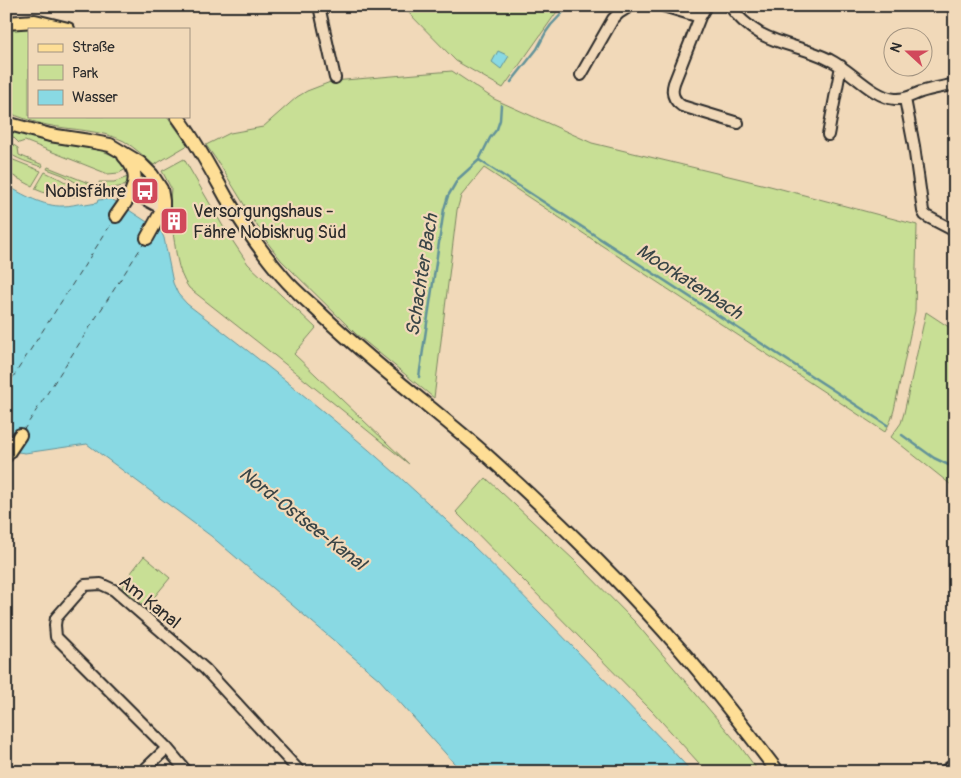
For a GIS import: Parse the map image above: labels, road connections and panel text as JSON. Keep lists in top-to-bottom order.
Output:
{
  "streets": {
    "street": ["Am Kanal"]
  },
  "water": ["Schachter Bach", "Moorkatenbach", "Nord-Ostsee-Kanal"],
  "places": {
    "bus stop": ["Nobisfähre"],
    "building": ["Versorgungshaus - Fähre Nobiskrug Süd"]
  },
  "legend": ["Straße", "Park", "Wasser"],
  "north": "left"
}
